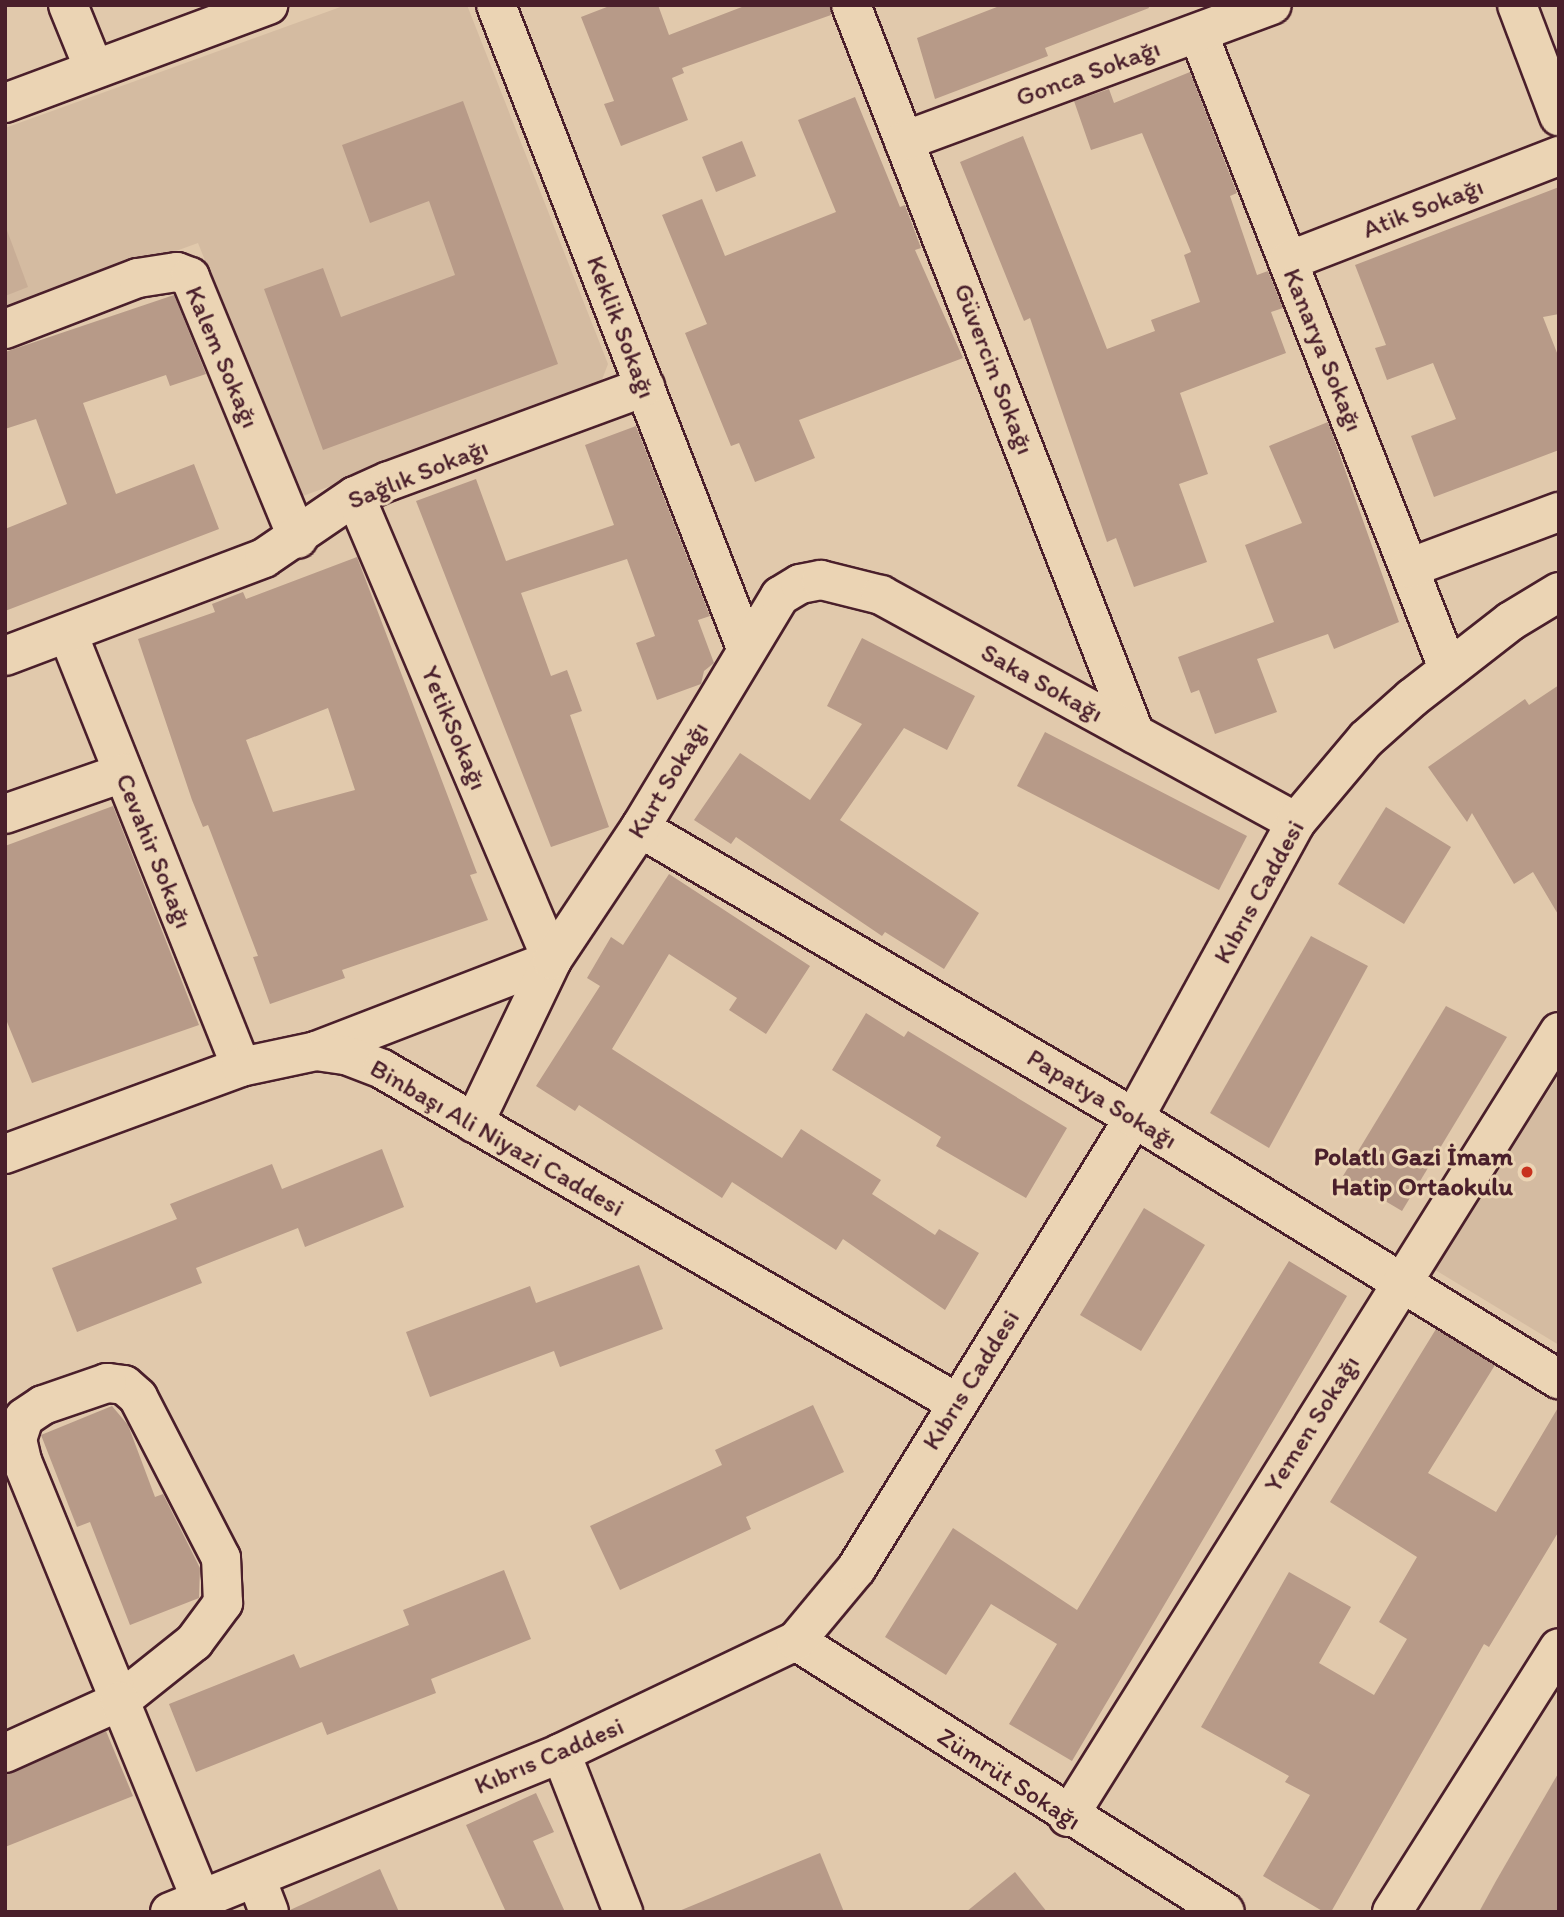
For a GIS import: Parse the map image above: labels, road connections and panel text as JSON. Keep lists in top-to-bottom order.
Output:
{
  "streets": {
    "street": [
      "Gonca Sokağı",
      "Atik Sokağı",
      "Keklik Sokağı",
      "Kanarya Sokağı",
      "Kalem Sokağı",
      "Güvercin Sokağı",
      "Sağlık Sokağı",
      "Saka Sokağı",
      "YetikSokağı",
      "Kurt Sokağı",
      "Cevahir Sokağı",
      "Kıbrıs Caddesi",
      "Papatya Sokağı",
      "Binbaşı Ali Niyazi Caddesi",
      "Yemen Sokağı",
      "Zümrüt Sokağı"
    ]
  },
  "crossings": [
    ["Gonca Sokağı", "Kanarya Sokağı"],
    ["Gonca Sokağı", "Güvercin Sokağı"],
    ["Atik Sokağı", "Kanarya Sokağı"],
    ["Keklik Sokağı", "Sağlık Sokağı"],
    ["Keklik Sokağı", "Kurt Sokağı"],
    ["Kanarya Sokağı", "Kıbrıs Caddesi"],
    ["Kalem Sokağı", "Sağlık Sokağı"],
    ["Güvercin Sokağı", "Saka Sokağı"],
    ["Sağlık Sokağı", "YetikSokağı"],
    ["Sağlık Sokağı", "Cevahir Sokağı"],
    ["Saka Sokağı", "Kurt Sokağı"],
    ["Saka Sokağı", "Kıbrıs Caddesi"],
    ["YetikSokağı", "Kurt Sokağı"],
    ["Kurt Sokağı", "Papatya Sokağı"],
    ["Kurt Sokağı", "Binbaşı Ali Niyazi Caddesi"],
    ["Cevahir Sokağı", "Binbaşı Ali Niyazi Caddesi"],
    ["Kıbrıs Caddesi", "Papatya Sokağı"],
    ["Kıbrıs Caddesi", "Binbaşı Ali Niyazi Caddesi"],
    ["Kıbrıs Caddesi", "Zümrüt Sokağı"],
    ["Papatya Sokağı", "Yemen Sokağı"],
    ["Yemen Sokağı", "Zümrüt Sokağı"]
  ],
  "places": ["Polatlı Gazi İmam Hatip Ortaokulu"]
}
